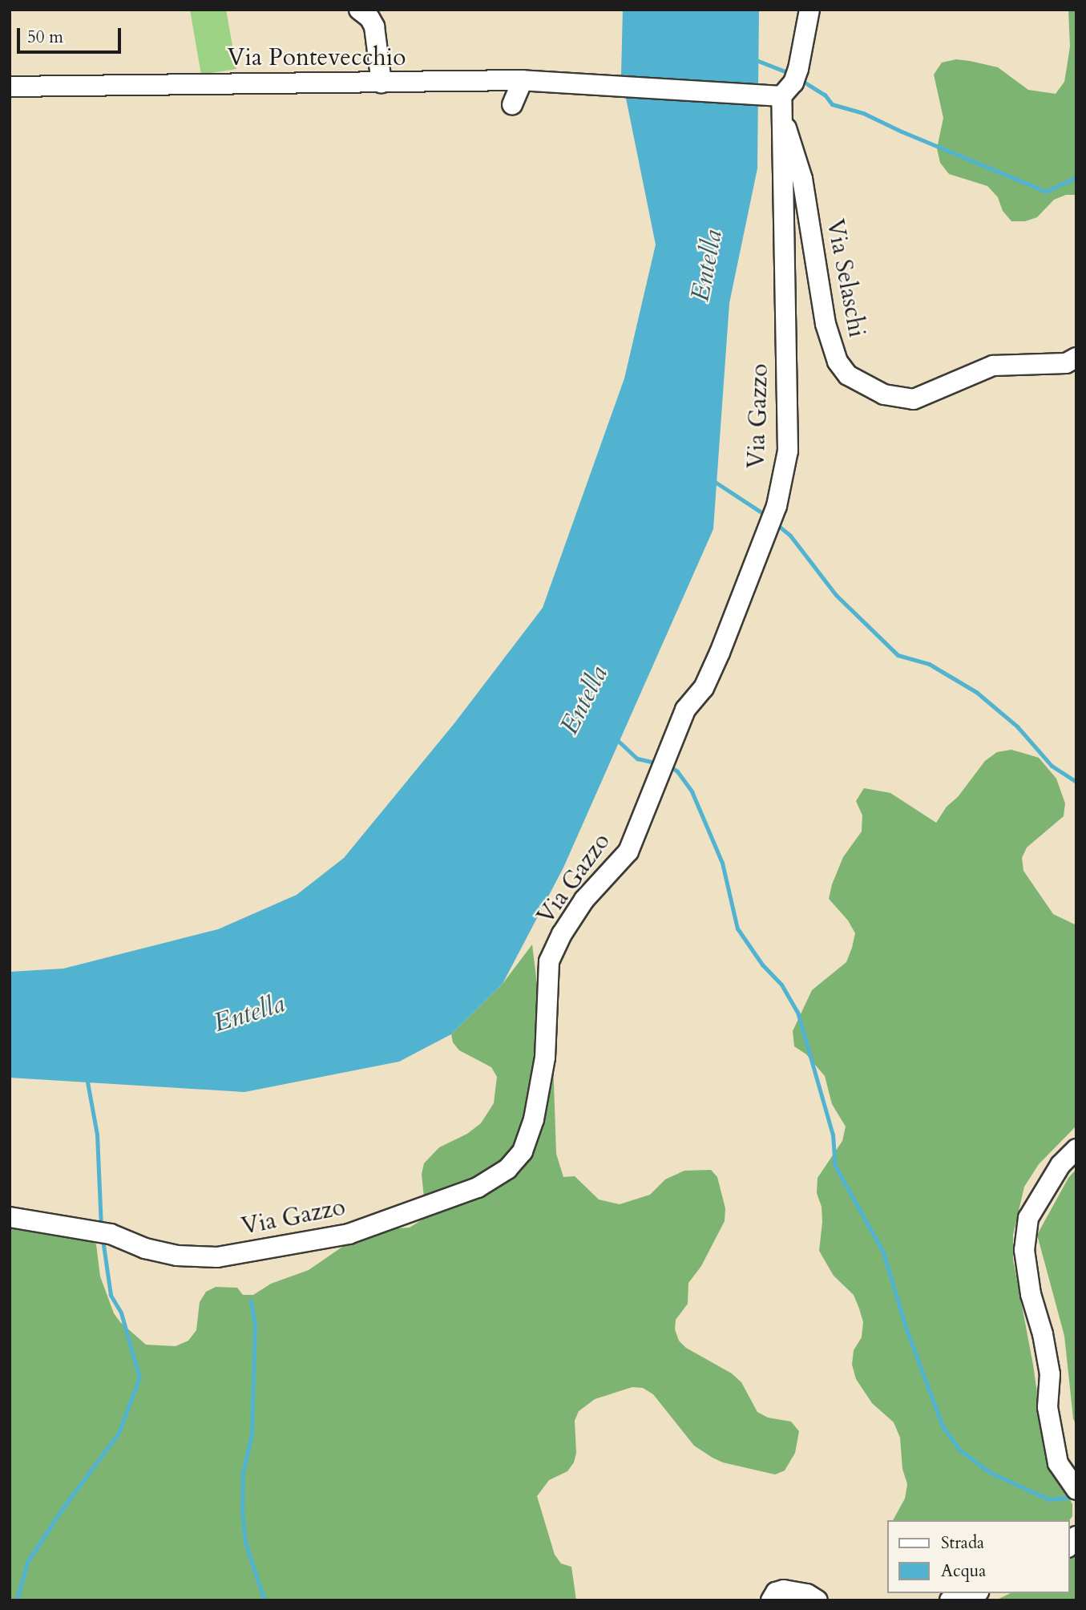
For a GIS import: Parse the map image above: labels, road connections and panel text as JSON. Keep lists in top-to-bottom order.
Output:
{
  "streets": {
    "street": ["Via Pontevecchio", "Via Selaschi", "Via Gazzo"]
  },
  "crossings": [
    ["Via Pontevecchio", "Via Gazzo"],
    ["Via Selaschi", "Via Gazzo"]
  ],
  "water": ["Entella"],
  "legend": ["Strada", "Acqua"],
  "scale_bar": "50 m"
}
